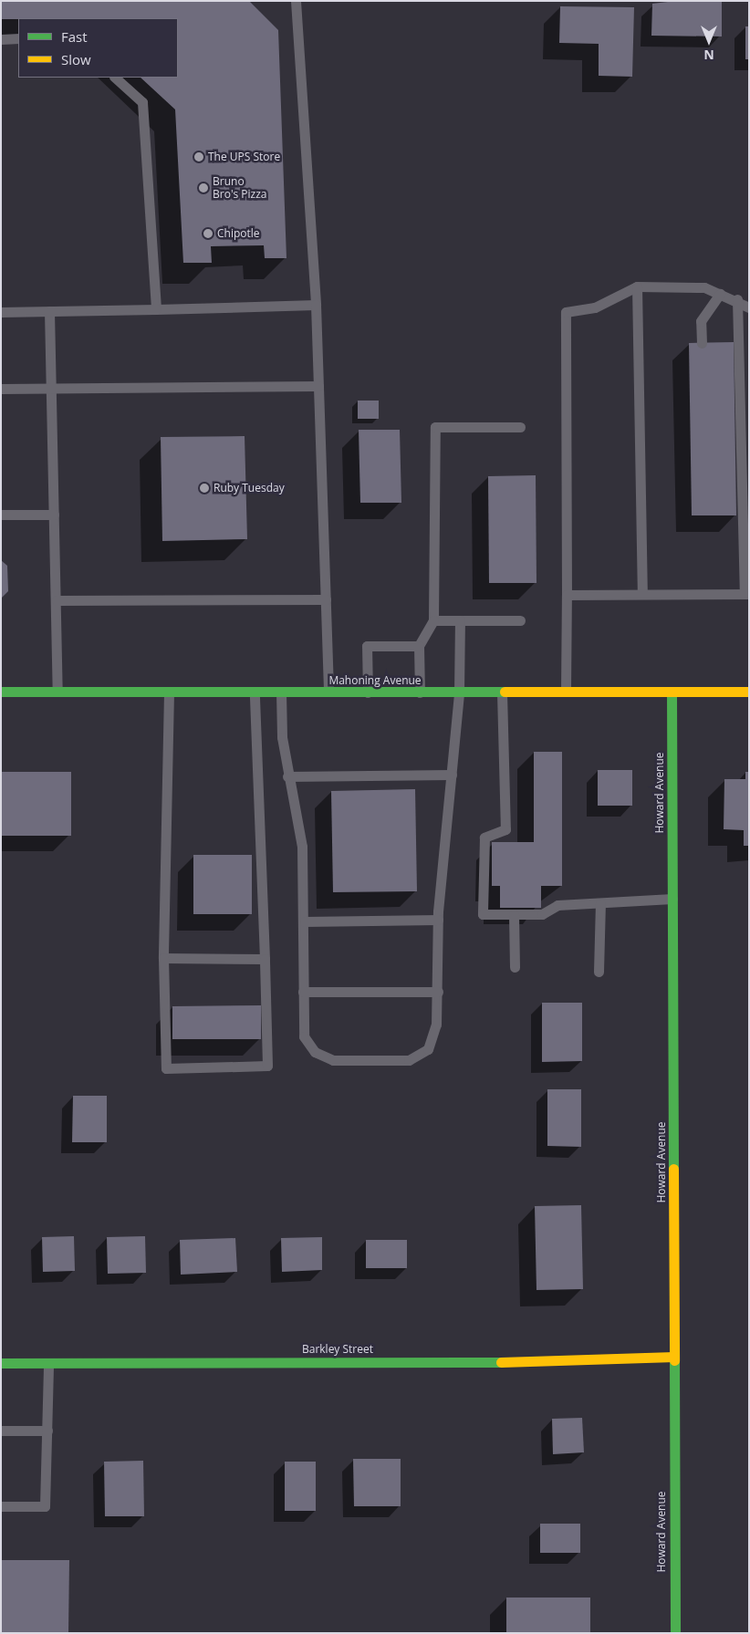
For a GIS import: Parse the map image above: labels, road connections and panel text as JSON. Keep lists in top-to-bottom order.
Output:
{
  "streets": {
    "street": ["Mahoning Avenue", "Howard Avenue", "Barkley Street"]
  },
  "crossings": [
    ["Mahoning Avenue", "Howard Avenue"],
    ["Howard Avenue", "Barkley Street"]
  ],
  "places": [
    "The UPS Store",
    "Bruno Bro's Pizza",
    "Chipotle",
    "Ruby Tuesday"
  ],
  "legend": ["Fast", "Slow"],
  "north": "bottom"
}
